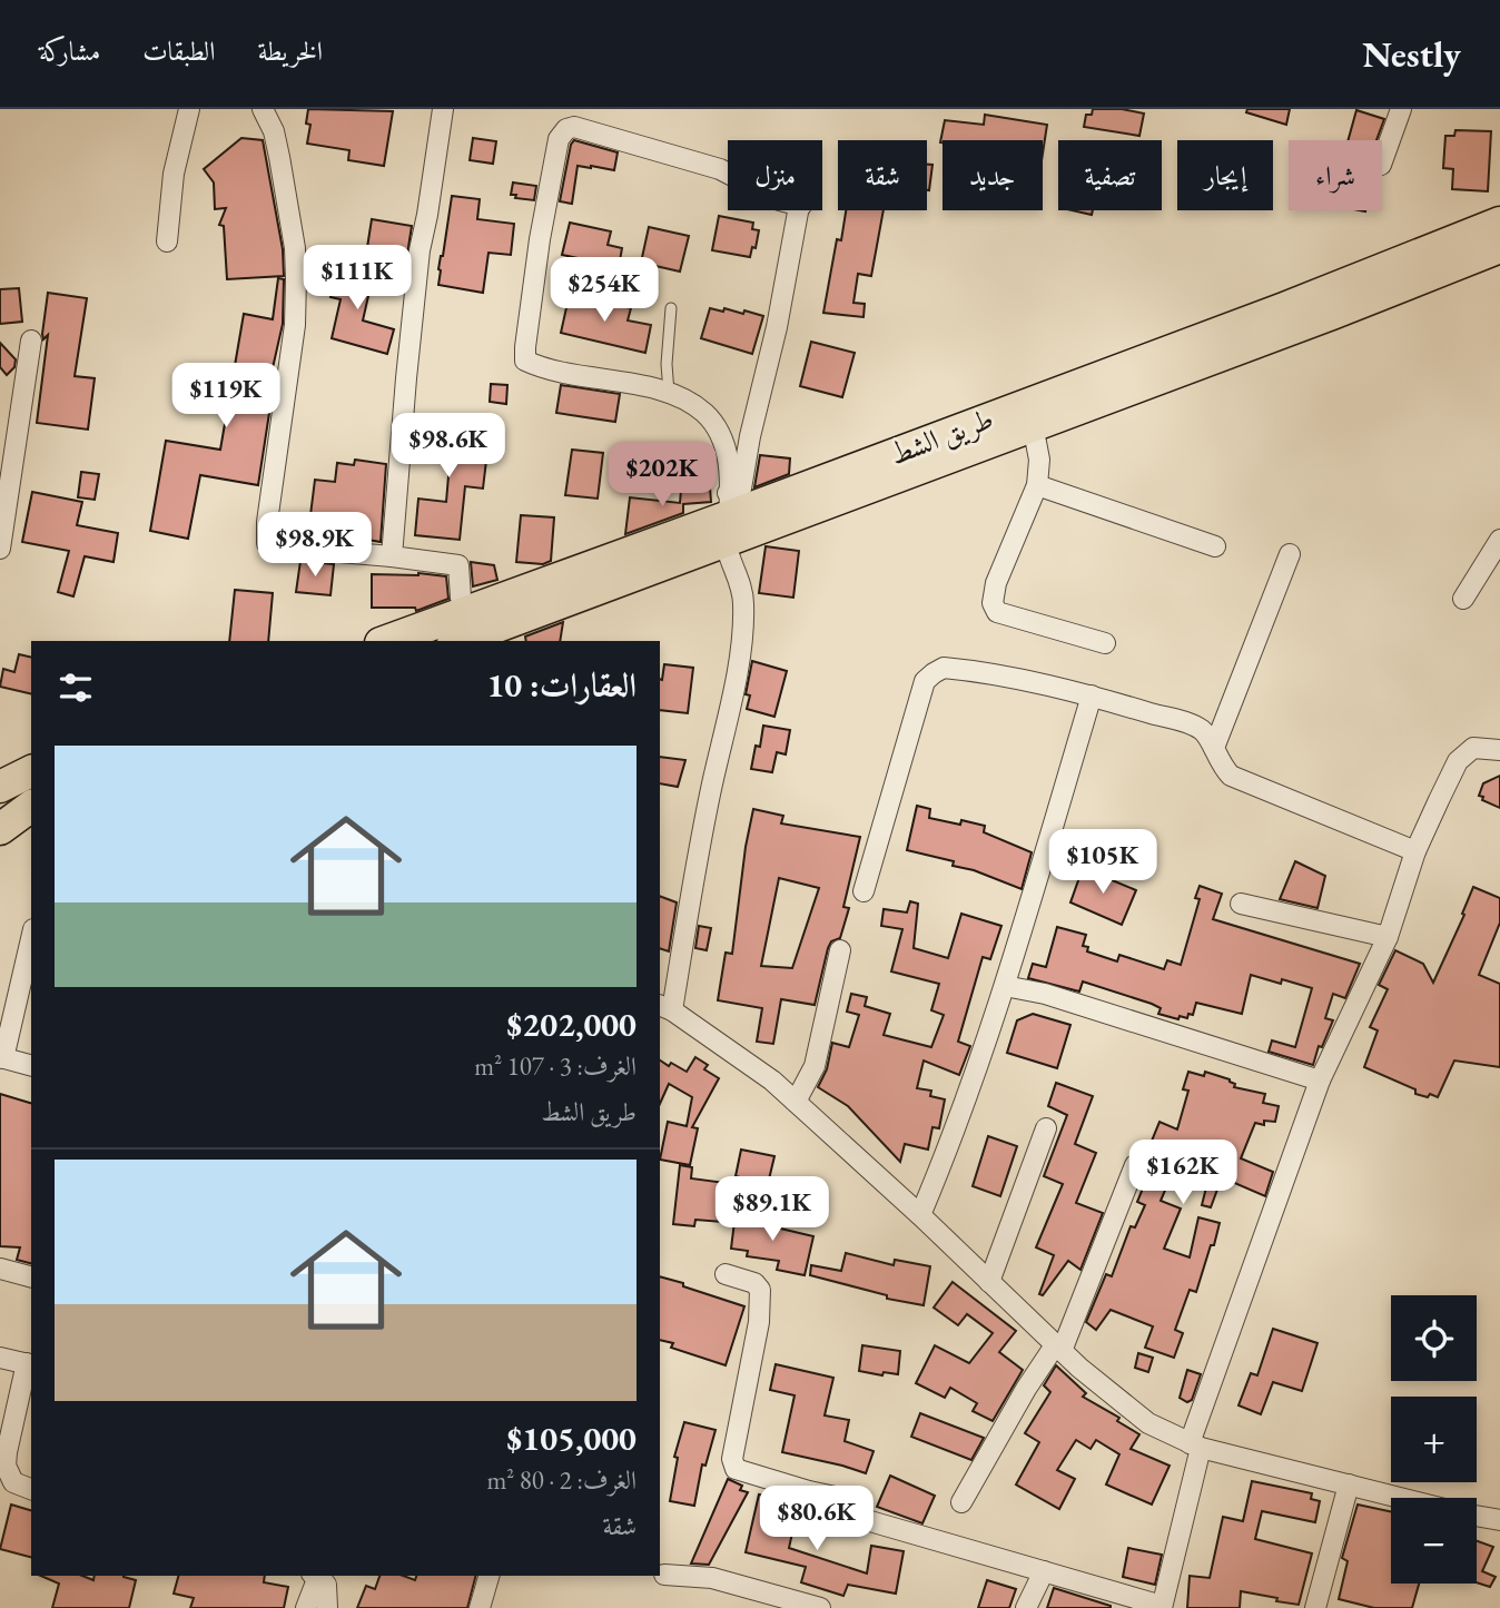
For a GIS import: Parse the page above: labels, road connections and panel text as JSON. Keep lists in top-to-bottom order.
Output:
{
  "streets": {
    "highway": ["طريق الشط"]
  },
  "page": {
    "header": "Nestly",
    "nav": ["الخريطة", "الطبقات", "مشاركة"],
    "chip": [
      "شراء",
      "إيجار",
      "تصفية",
      "جديد",
      "شقة",
      "منزل"
    ],
    "price": [
      "$111K",
      "$254K",
      "$119K",
      "$98.6K",
      "$202K",
      "$98.9K",
      "$105K",
      "$162K",
      "$89.1K",
      "$80.6K"
    ],
    "heading": "العقارات: 10",
    "list": [
      {
        "name": "$202,000",
        "note": "الغرف: 3 · 107 m² · طريق الشط"
      },
      {
        "name": "$105,000",
        "note": "الغرف: 2 · 80 m² · شقة"
      }
    ],
    "map_buttons": ["+", "−"]
  }
}
